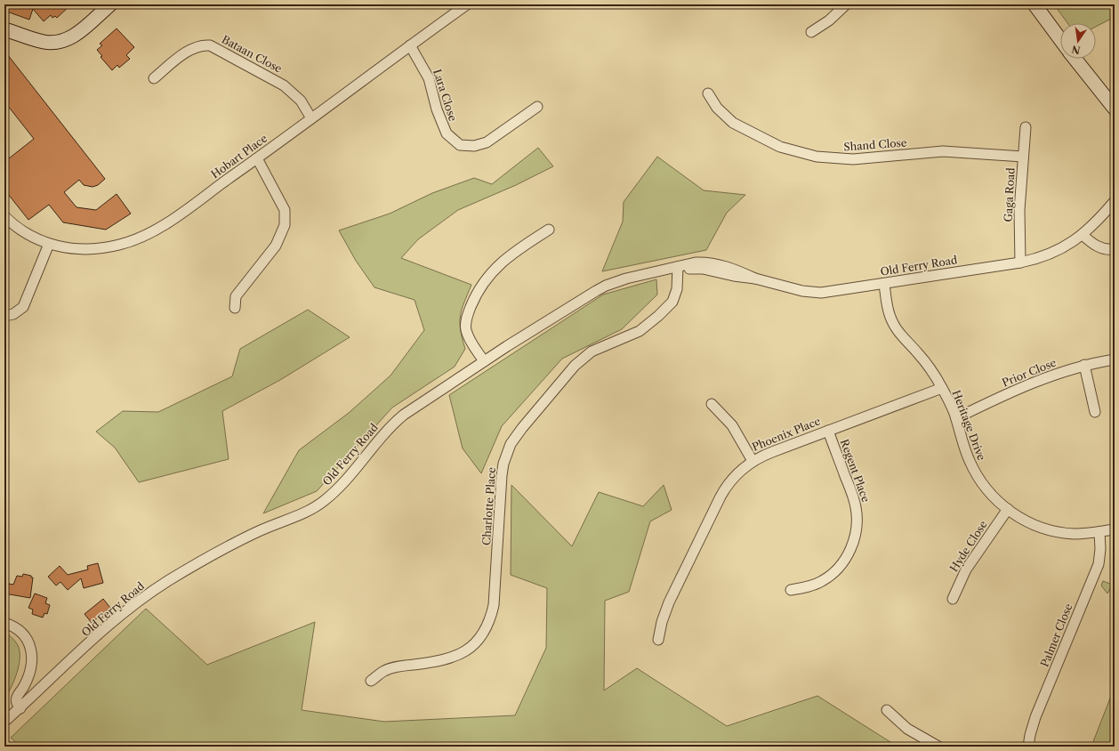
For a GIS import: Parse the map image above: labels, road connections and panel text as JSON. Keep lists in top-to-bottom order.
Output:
{
  "streets": {
    "street": [
      "Bataan Close",
      "Lara Close",
      "Shand Close",
      "Hobart Place",
      "Gaga Road",
      "Old Ferry Road",
      "Prior Close",
      "Heritage Drive",
      "Phoenix Place",
      "Regent Place",
      "Charlotte Place",
      "Hyde Close",
      "Palmer Close"
    ]
  },
  "crossings": [
    ["Bataan Close", "Hobart Place"],
    ["Lara Close", "Hobart Place"],
    ["Shand Close", "Gaga Road"],
    ["Gaga Road", "Old Ferry Road"],
    ["Old Ferry Road", "Heritage Drive"],
    ["Old Ferry Road", "Charlotte Place"],
    ["Prior Close", "Heritage Drive"],
    ["Heritage Drive", "Phoenix Place"],
    ["Heritage Drive", "Hyde Close"],
    ["Heritage Drive", "Palmer Close"],
    ["Phoenix Place", "Regent Place"]
  ],
  "north": "bottom"
}
